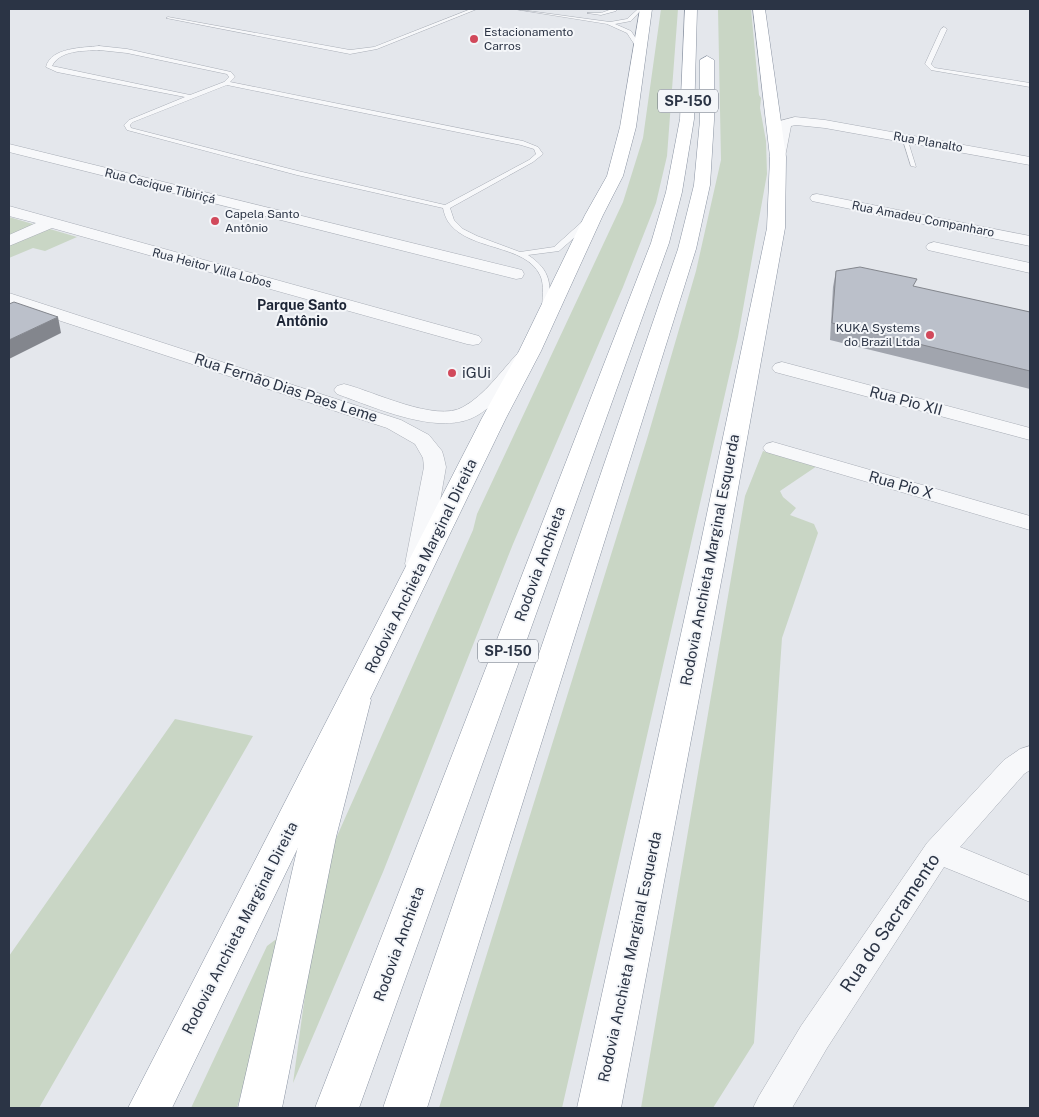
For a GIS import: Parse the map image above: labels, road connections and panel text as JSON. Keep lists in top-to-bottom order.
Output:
{
  "streets": {
    "highway": [
      "SP-150",
      "Rodovia Anchieta Marginal Esquerda",
      "Rodovia Anchieta",
      "Rodovia Anchieta Marginal Direita"
    ],
    "street": [
      "Rua Planalto",
      "Rua Cacique Tibiriçá",
      "Rua Amadeu Companharo",
      "Rua Heitor Villa Lobos",
      "Rua Fernão Dias Paes Leme",
      "Rua Pio XII",
      "Rua Pio X",
      "Rua do Sacramento"
    ]
  },
  "crossings": [
    ["Rua Planalto", "Rodovia Anchieta Marginal Esquerda"],
    ["Rua Fernão Dias Paes Leme", "Rodovia Anchieta Marginal Direita"]
  ],
  "districts": ["Parque Santo Antônio"],
  "places": [
    "Estacionamento Carros",
    "Capela Santo Antônio",
    "KUKA Systems do Brazil Ltda",
    "iGUi"
  ]
}
